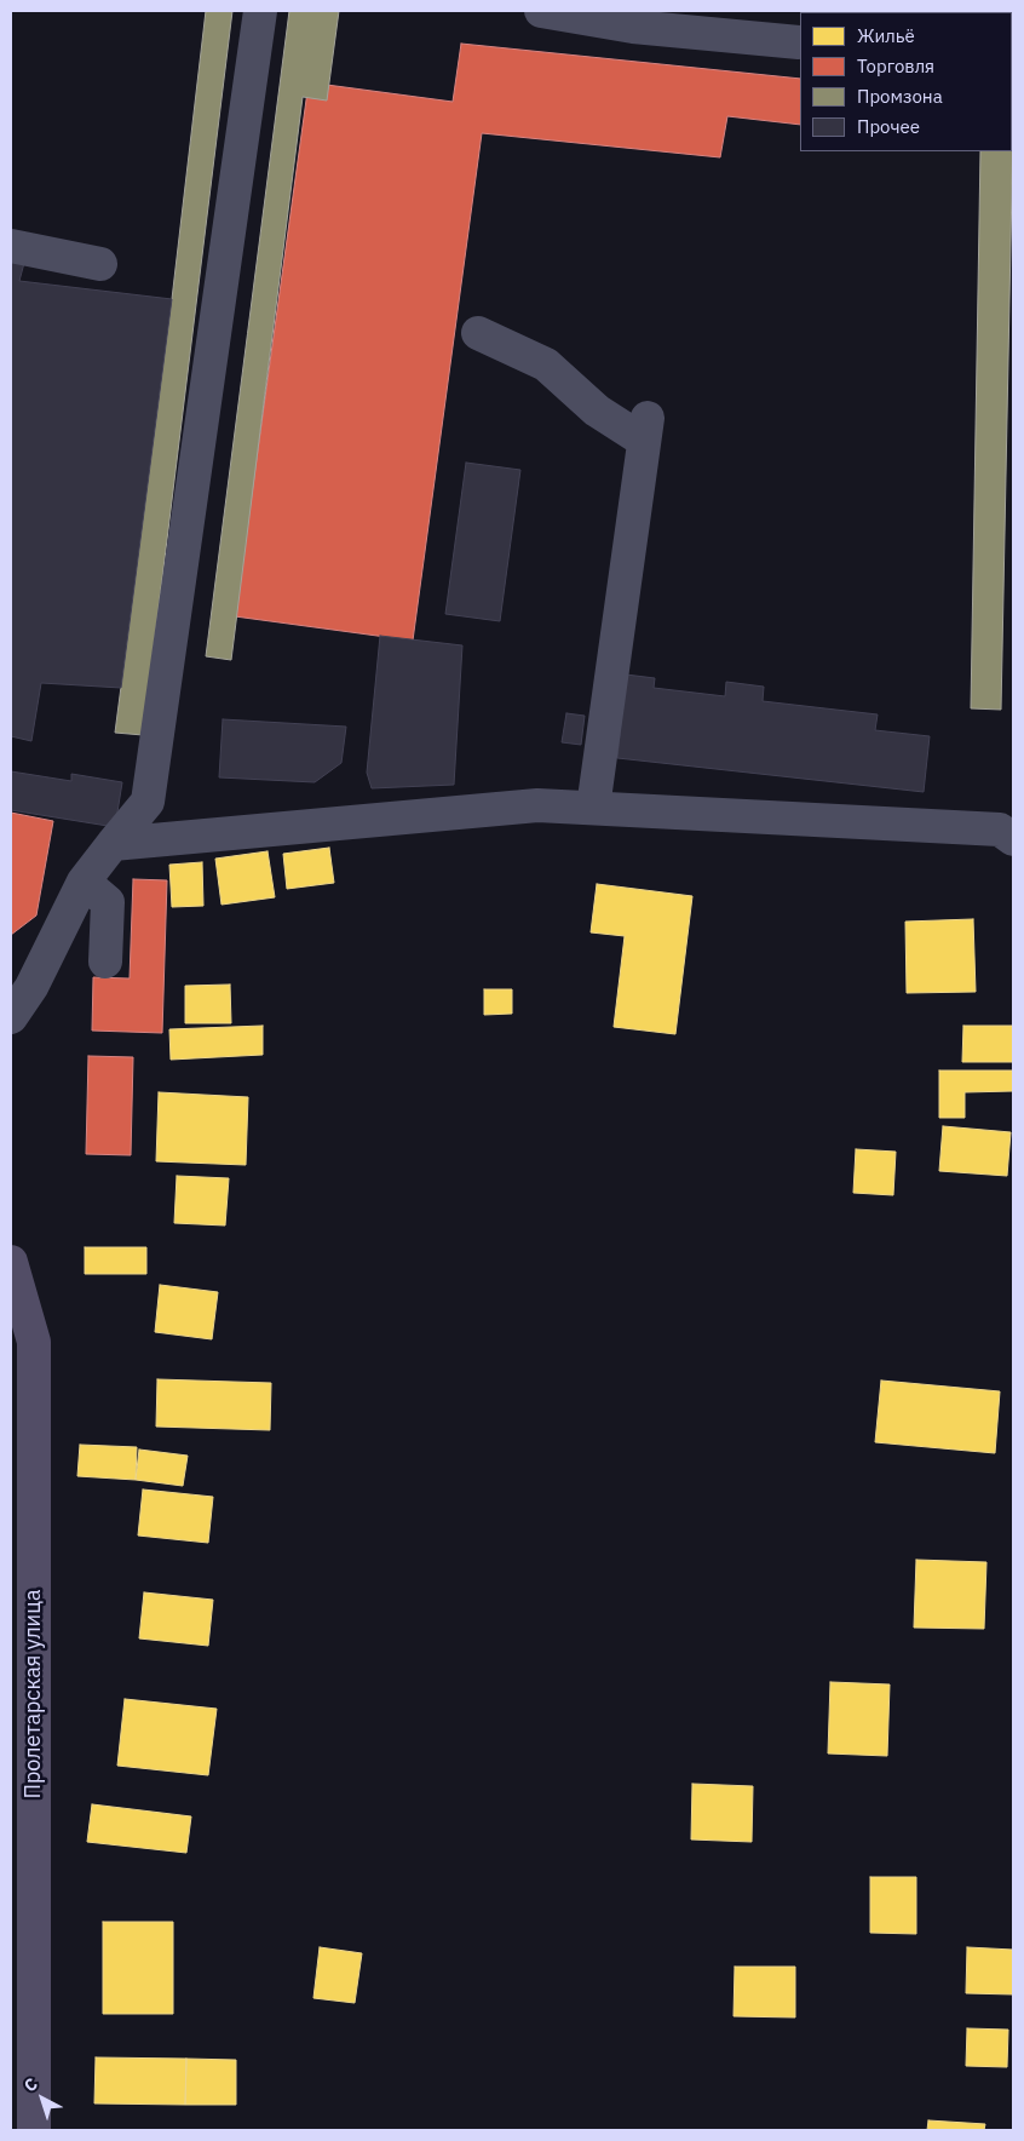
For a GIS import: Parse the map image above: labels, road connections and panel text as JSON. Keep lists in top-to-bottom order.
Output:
{
  "streets": {
    "main road": ["Пролетарская улица"]
  },
  "legend": [
    "Жильё",
    "Торговля",
    "Промзона",
    "Прочее"
  ],
  "north": "top left"
}
